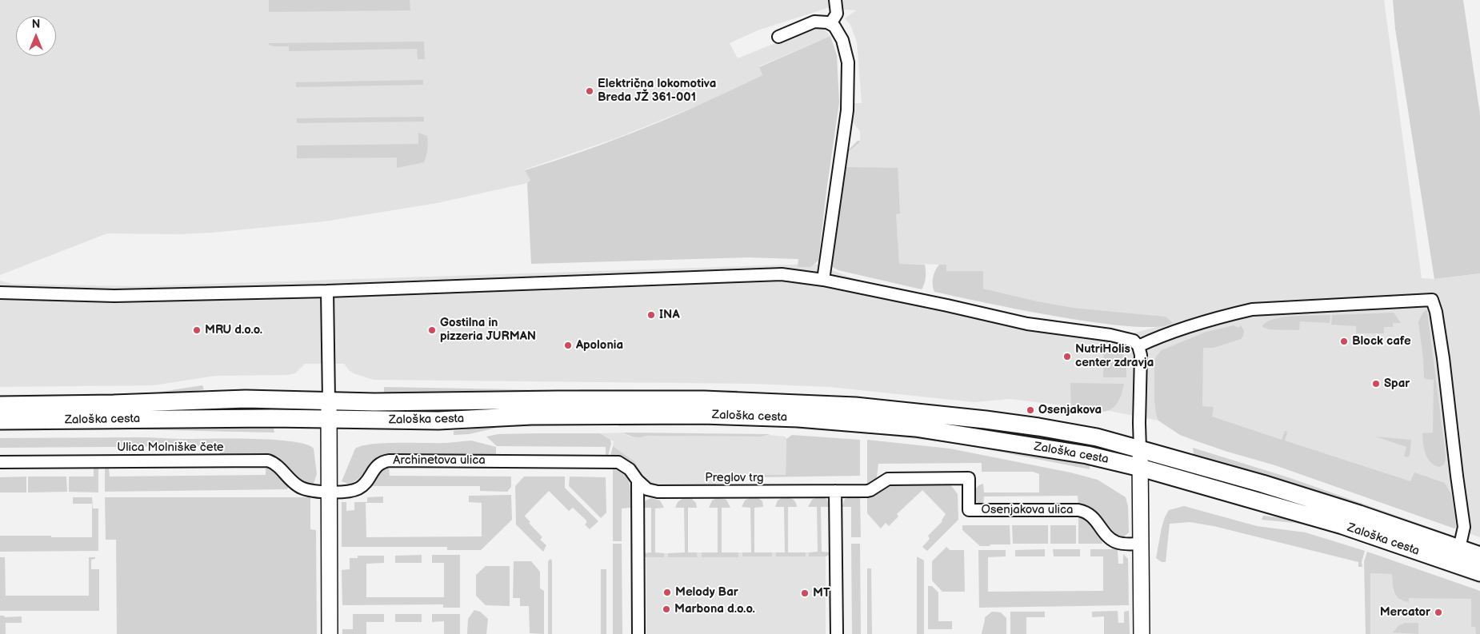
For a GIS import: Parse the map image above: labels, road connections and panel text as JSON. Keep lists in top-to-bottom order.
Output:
{
  "streets": {
    "main road": ["Zaloška cesta"],
    "street": [
      "Ulica Molniške čete",
      "Archinetova ulica",
      "Preglov trg",
      "Osenjakova ulica"
    ]
  },
  "crossings": [
    ["Ulica Molniške čete", "Archinetova ulica"],
    ["Archinetova ulica", "Preglov trg"],
    ["Preglov trg", "Osenjakova ulica"]
  ],
  "places": [
    "Električna lokomotiva Breda JŽ 361-001",
    "INA",
    "MRU d.o.o.",
    "Gostilna in pizzeria JURMAN",
    "Block cafe",
    "Apolonia",
    "NutriHolis center zdravja",
    "Spar",
    "Osenjakova",
    "Melody Bar",
    "MT",
    "Marbona d.o.o.",
    "Mercator"
  ],
  "north": "top"
}
